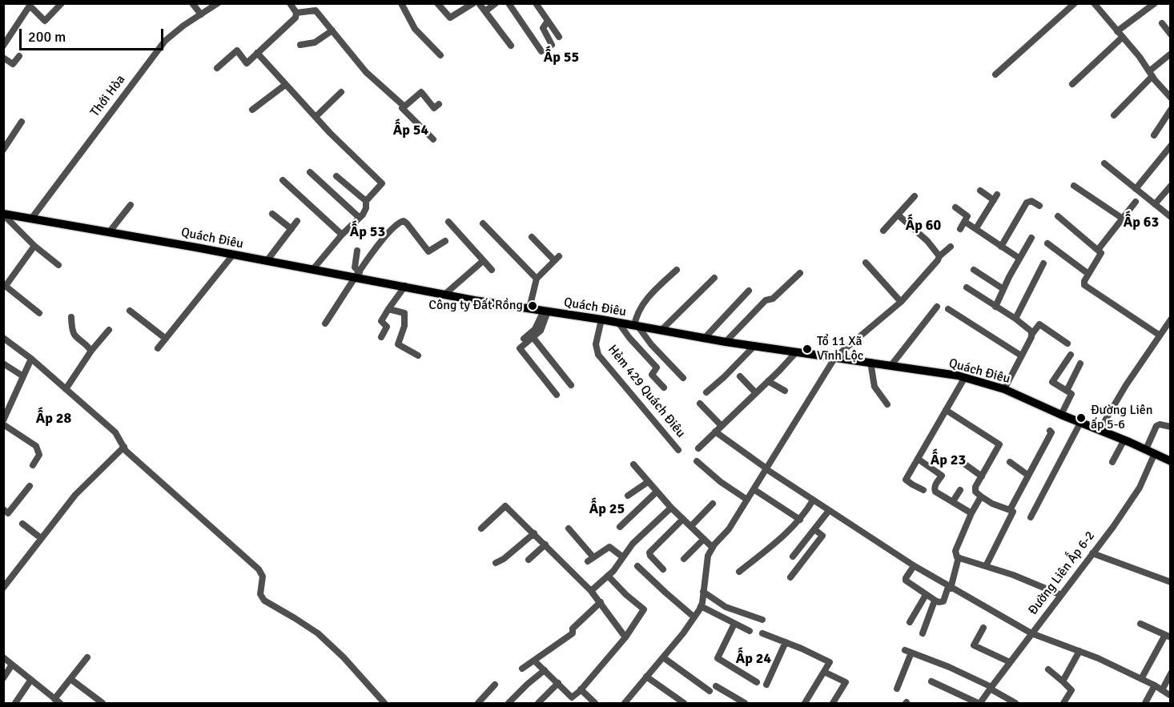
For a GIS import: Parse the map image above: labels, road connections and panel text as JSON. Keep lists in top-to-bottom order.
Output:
{
  "streets": {
    "main road": ["Quách Điêu"],
    "street": ["Thới Hòa", "Hẻm 429 Quách Điêu", "Đường Liên Ấp 6-2"]
  },
  "crossings": [
    ["Thới Hòa", "Quách Điêu"],
    ["Quách Điêu", "Hẻm 429 Quách Điêu"],
    ["Quách Điêu", "Đường Liên Ấp 6-2"]
  ],
  "districts": [
    "Ấp 55",
    "Ấp 54",
    "Ấp 63",
    "Ấp 60",
    "Ấp 53",
    "Ấp 28",
    "Ấp 23",
    "Ấp 25",
    "Ấp 24"
  ],
  "places": ["Công ty Đất Rồng", "Tổ 11 Xã Vĩnh Lộc", "Đường Liên ấp 5-6"],
  "scale_bar": "200 m"
}
